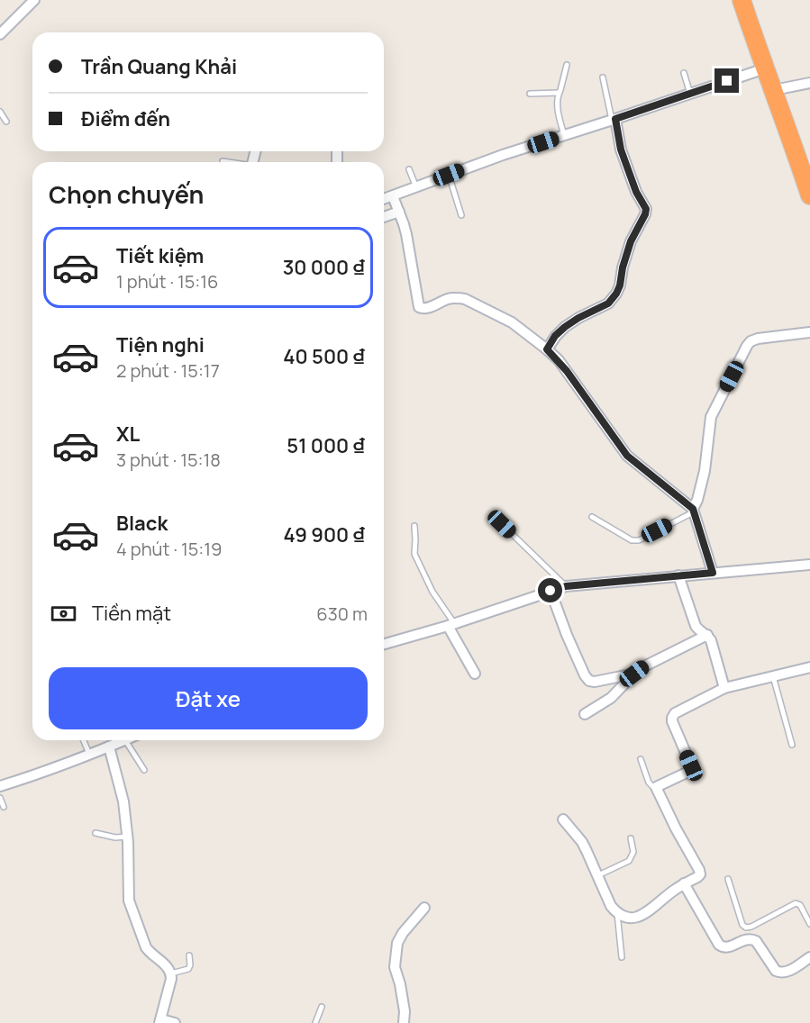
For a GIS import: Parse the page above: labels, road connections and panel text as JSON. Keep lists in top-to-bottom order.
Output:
{
  "page": {
    "banner": ["Trần Quang Khải", "Điểm đến"],
    "heading": "Chọn chuyến",
    "list": [
      {
        "name": "Tiết kiệm",
        "note": "1 phút · 15:16",
        "value": "30 000 ₫"
      },
      {
        "name": "Tiện nghi",
        "note": "2 phút · 15:17",
        "value": "40 500 ₫"
      },
      {
        "name": "XL",
        "note": "3 phút · 15:18",
        "value": "51 000 ₫"
      },
      {
        "name": "Black",
        "note": "4 phút · 15:19",
        "value": "49 900 ₫"
      }
    ],
    "pay": ["Tiền mặt", "630 m"],
    "buttons": "Đặt xe"
  }
}
